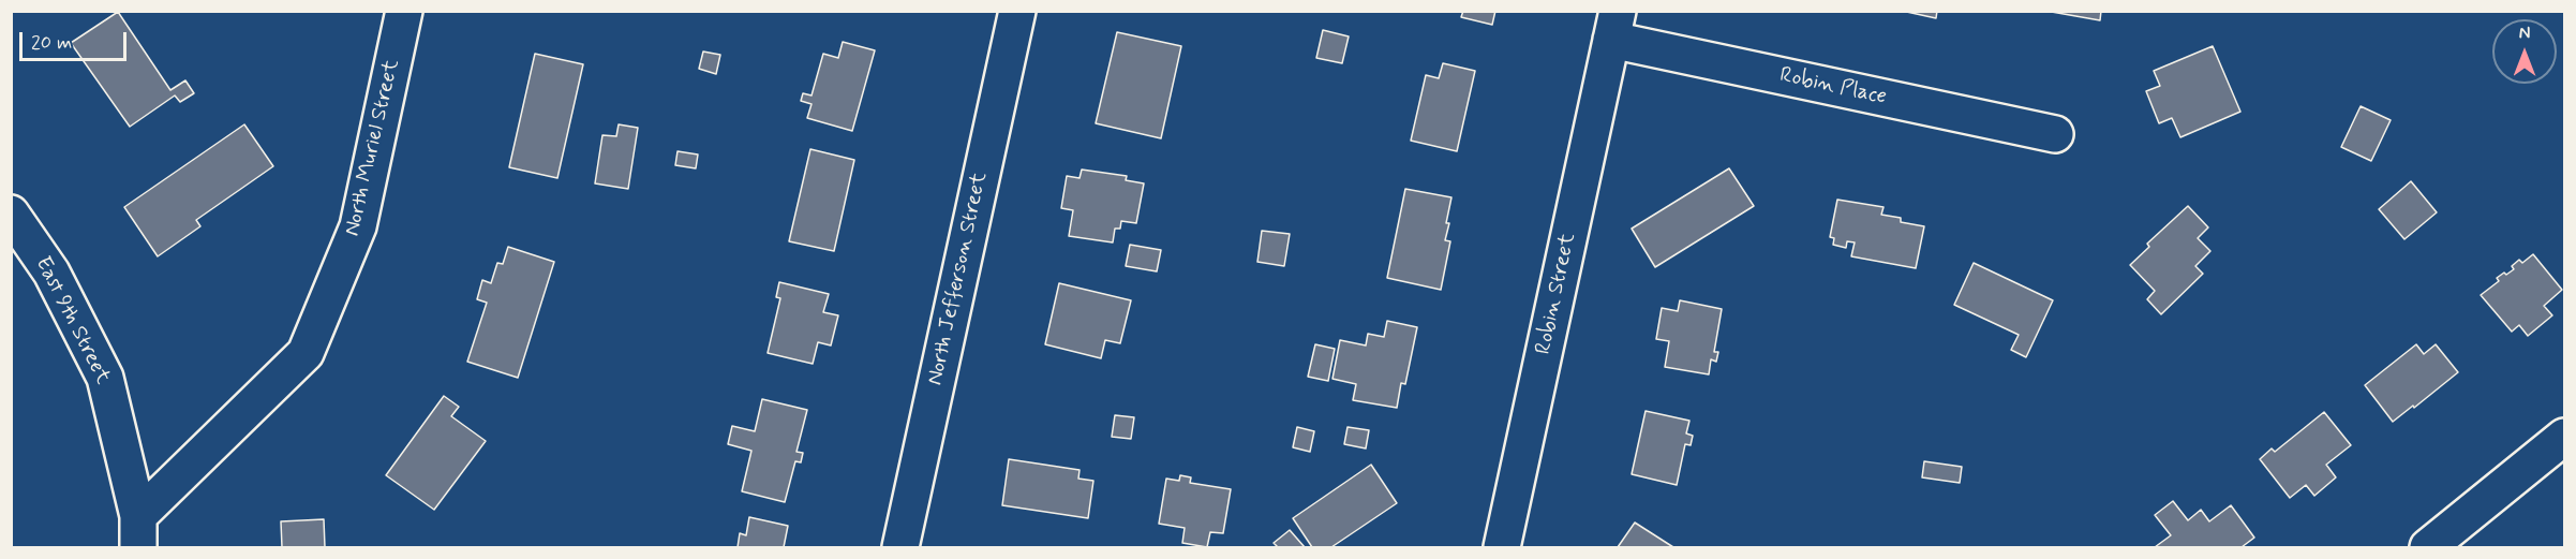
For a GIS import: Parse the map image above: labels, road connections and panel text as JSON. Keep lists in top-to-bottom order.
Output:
{
  "streets": {
    "street": [
      "Robin Place",
      "North Muriel Street",
      "North Jefferson Street",
      "Robin Street",
      "East 9th Street"
    ]
  },
  "crossings": [
    ["Robin Place", "Robin Street"],
    ["North Muriel Street", "East 9th Street"]
  ],
  "scale_bar": "20 m",
  "north": "top"
}
